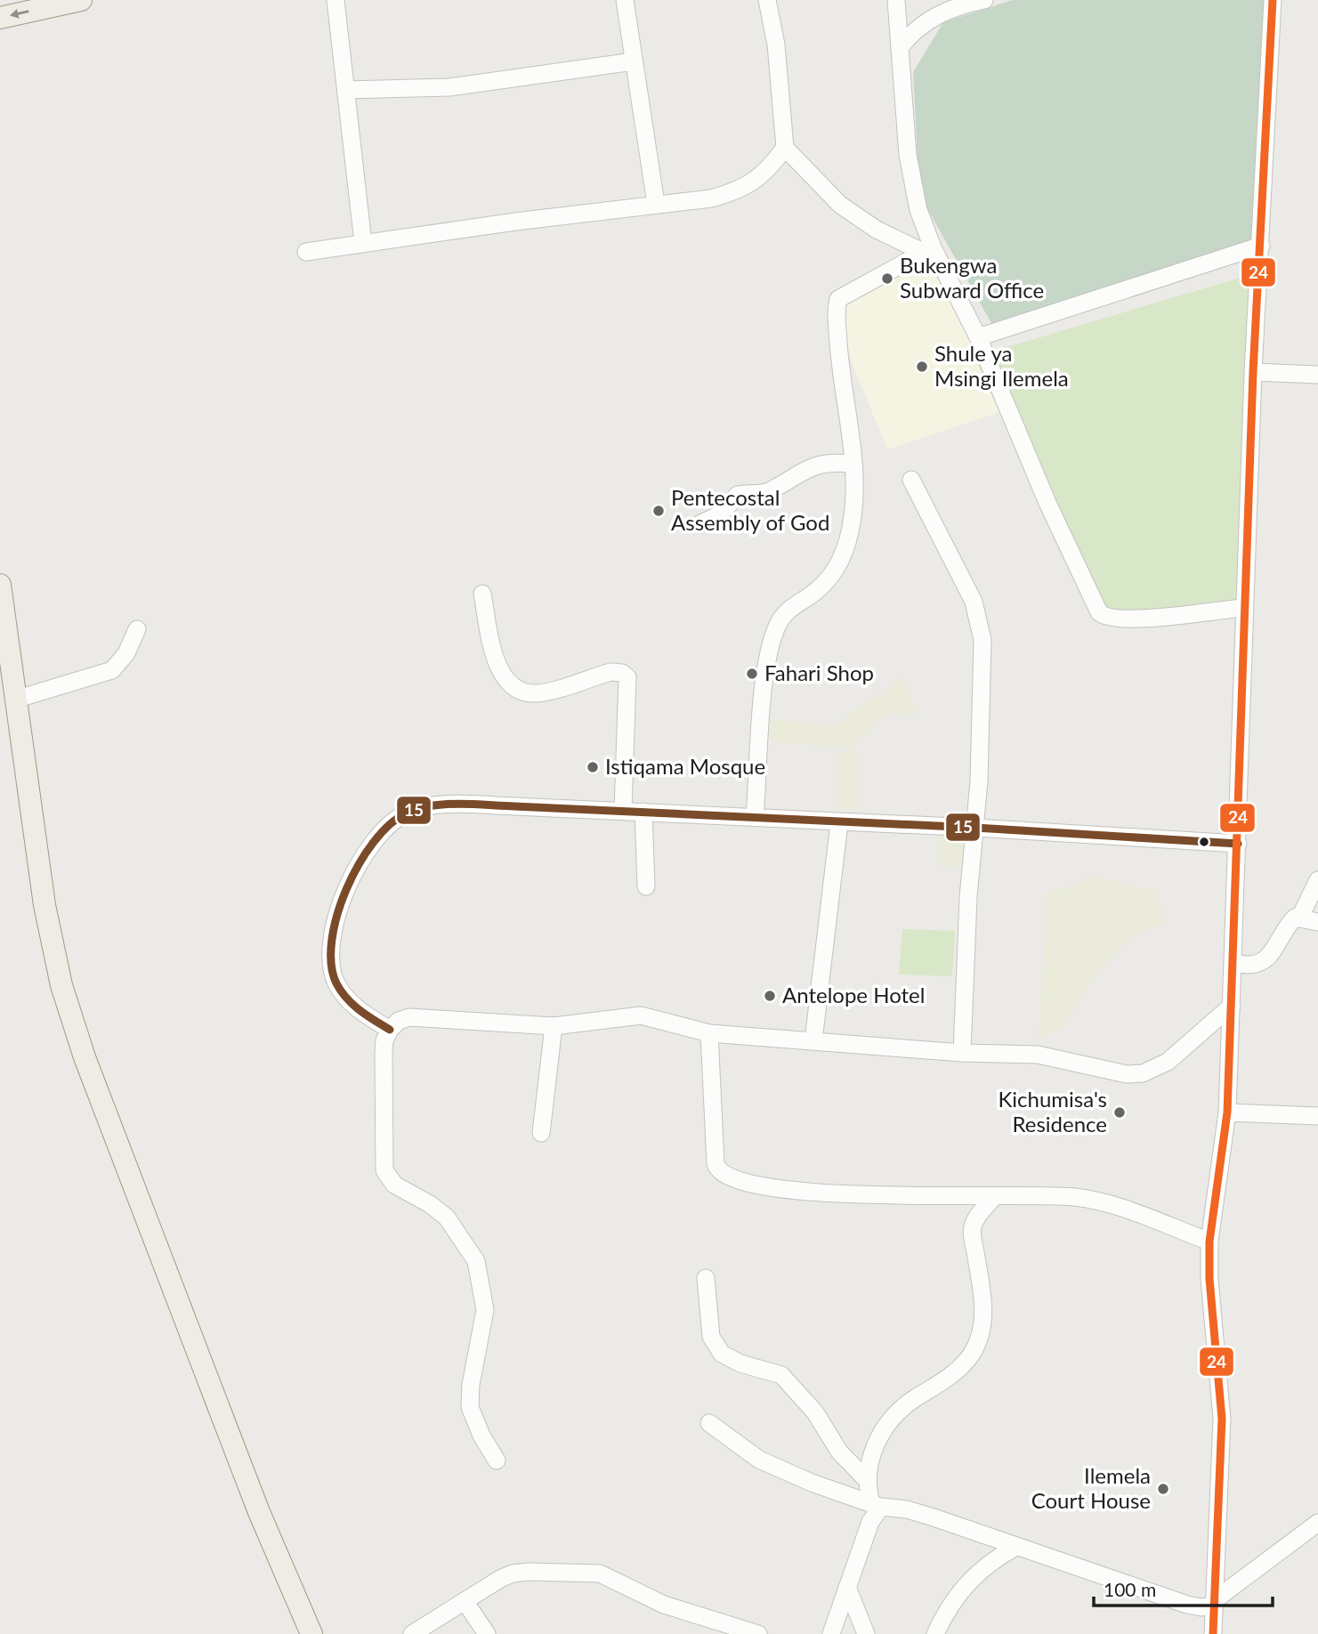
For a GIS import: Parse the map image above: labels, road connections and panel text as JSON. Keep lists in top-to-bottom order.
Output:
{
  "places": [
    "Bukengwa Subward Office",
    "Shule ya Msingi Ilemela",
    "Pentecostal Assembly of God",
    "Fahari Shop",
    "Istiqama Mosque",
    "Antelope Hotel",
    "Kichumisa's Residence",
    "Ilemela Court House"
  ],
  "lines": ["transit line 24", "transit line 15"],
  "scale_bar": "100 m"
}
